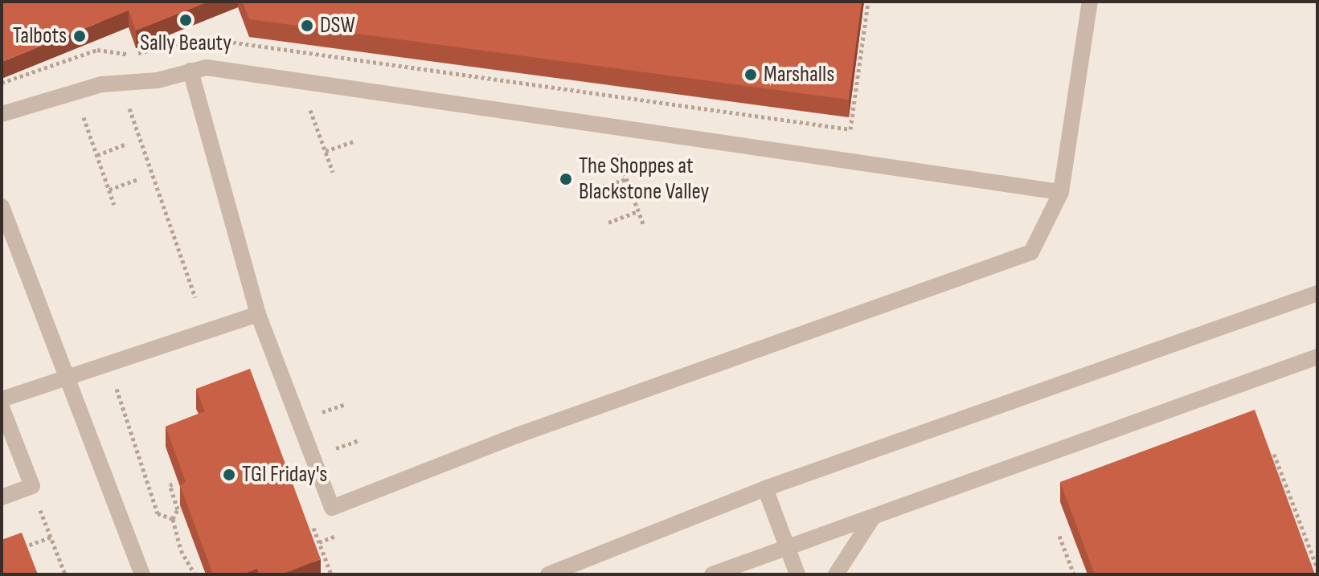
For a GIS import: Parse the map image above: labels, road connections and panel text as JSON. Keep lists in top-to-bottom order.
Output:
{
  "places": [
    "Sally Beauty",
    "DSW",
    "Talbots",
    "Marshalls",
    "The Shoppes at Blackstone Valley",
    "TGI Friday's"
  ]
}
